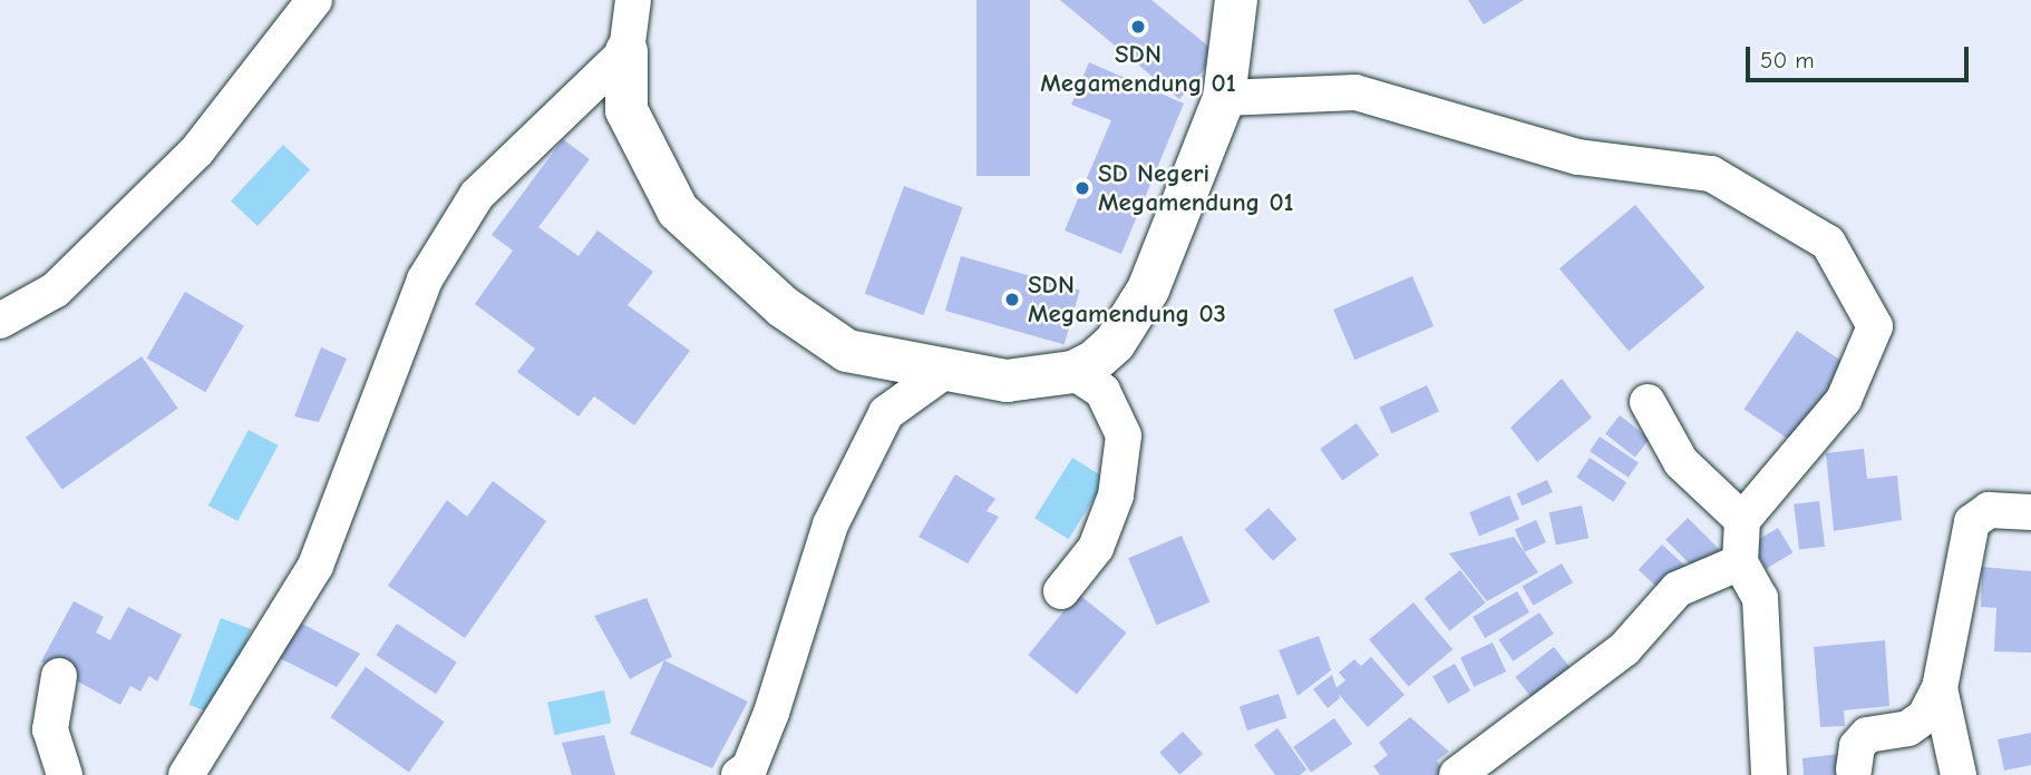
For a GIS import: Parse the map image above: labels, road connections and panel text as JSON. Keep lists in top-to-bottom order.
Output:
{
  "places": ["SDN Megamendung 01", "SD Negeri Megamendung 01", "SDN Megamendung 03"],
  "scale_bar": "50 m"
}
